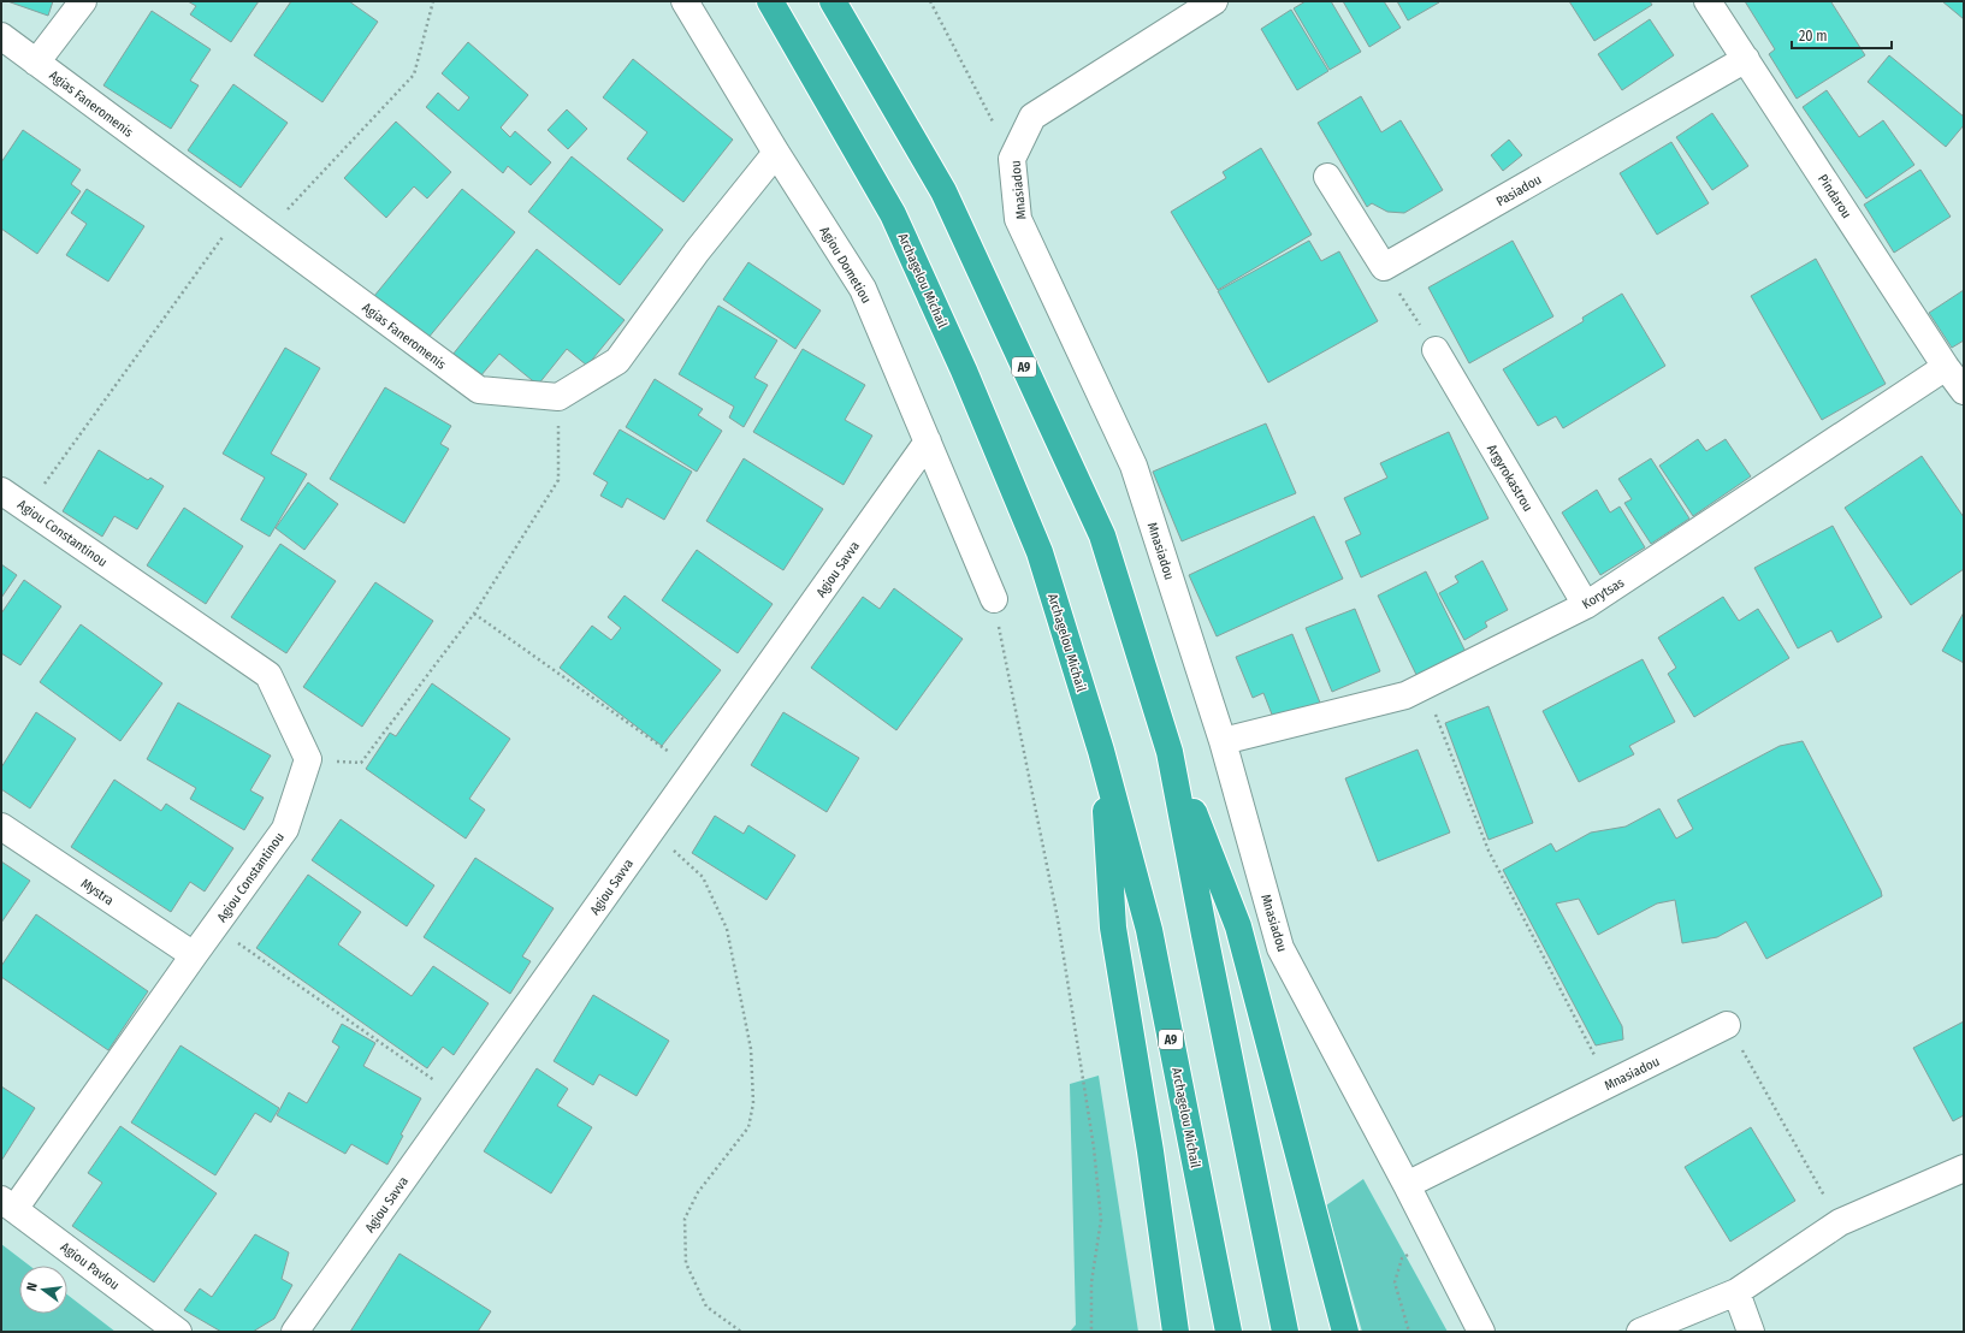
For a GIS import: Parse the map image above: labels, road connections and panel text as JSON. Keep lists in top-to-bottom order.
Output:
{
  "streets": {
    "highway": ["Archagelou Michail", "A9"],
    "street": [
      "Agias Faneromenis",
      "Mnasiadou",
      "Pasiadou",
      "Pindarou",
      "Agiou Dometiou",
      "Argyrokastrou",
      "Agiou Constantinou",
      "Agiou Savva",
      "Korytsas",
      "Mystra",
      "Agiou Pavlou"
    ]
  },
  "crossings": [
    ["Mnasiadou", "Korytsas"],
    ["Pasiadou", "Pindarou"],
    ["Pindarou", "Korytsas"],
    ["Agiou Dometiou", "Agiou Savva"],
    ["Argyrokastrou", "Korytsas"],
    ["Agiou Constantinou", "Mystra"],
    ["Agiou Constantinou", "Agiou Pavlou"]
  ],
  "scale_bar": "20 m",
  "north": "left"
}
